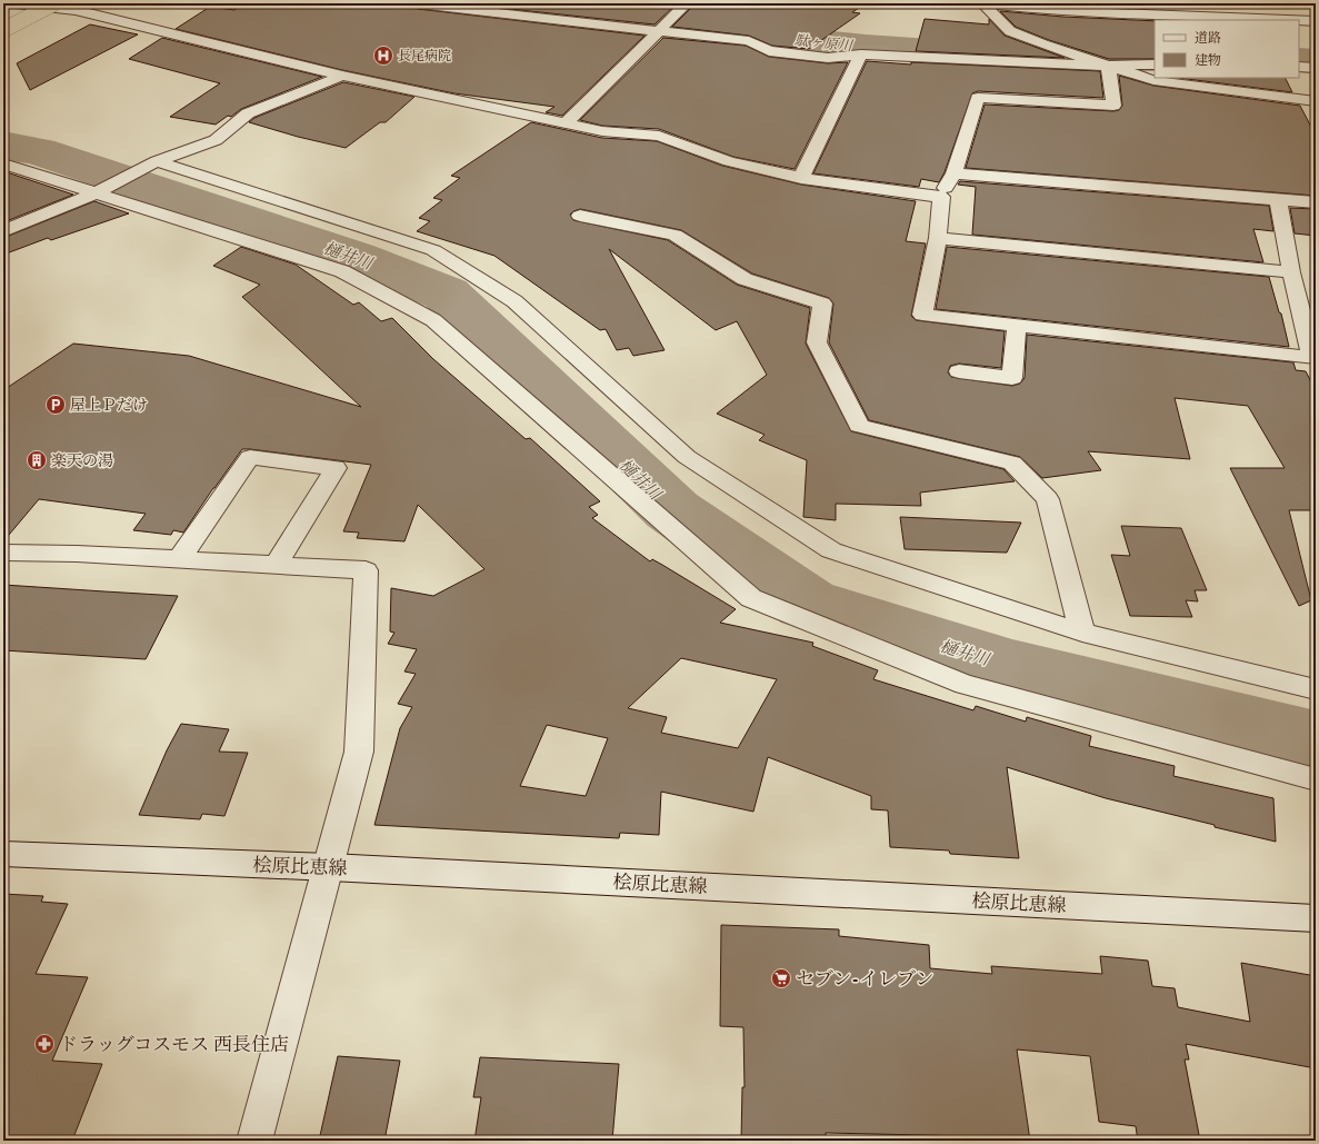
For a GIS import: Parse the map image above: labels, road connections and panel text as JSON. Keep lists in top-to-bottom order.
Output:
{
  "streets": {
    "street": ["桧原比恵線"]
  },
  "water": ["駄ヶ原川", "樋井川"],
  "places": {
    "hospital": ["長尾病院"],
    "parking": ["屋上Ｐだけ"],
    "building": ["楽天の湯"],
    "supermarket": ["セブン-イレブン"],
    "pharmacy": ["ドラッグコスモス 西長住店"]
  },
  "legend": ["道路", "建物"]
}
